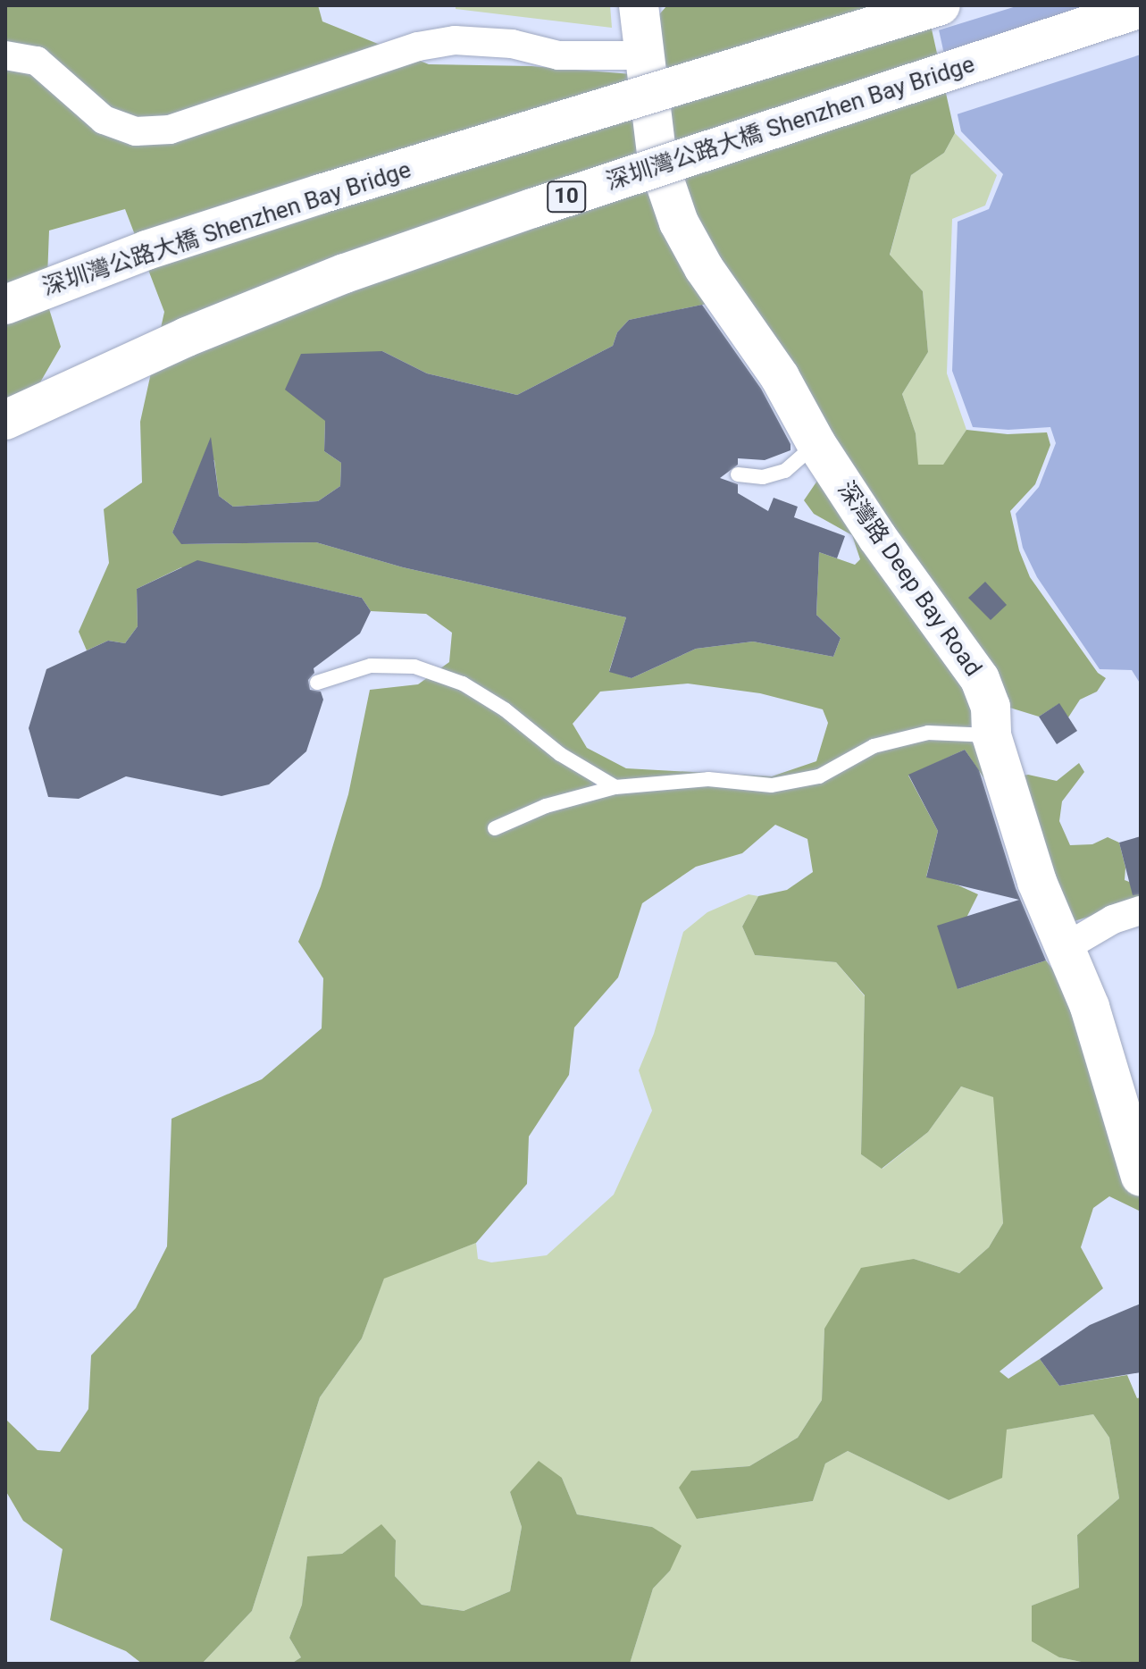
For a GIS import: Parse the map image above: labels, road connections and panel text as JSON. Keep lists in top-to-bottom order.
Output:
{
  "streets": {
    "main road": ["深圳灣公路大橋 Shenzhen Bay Bridge", "10", "深灣路 Deep Bay Road"]
  }
}
